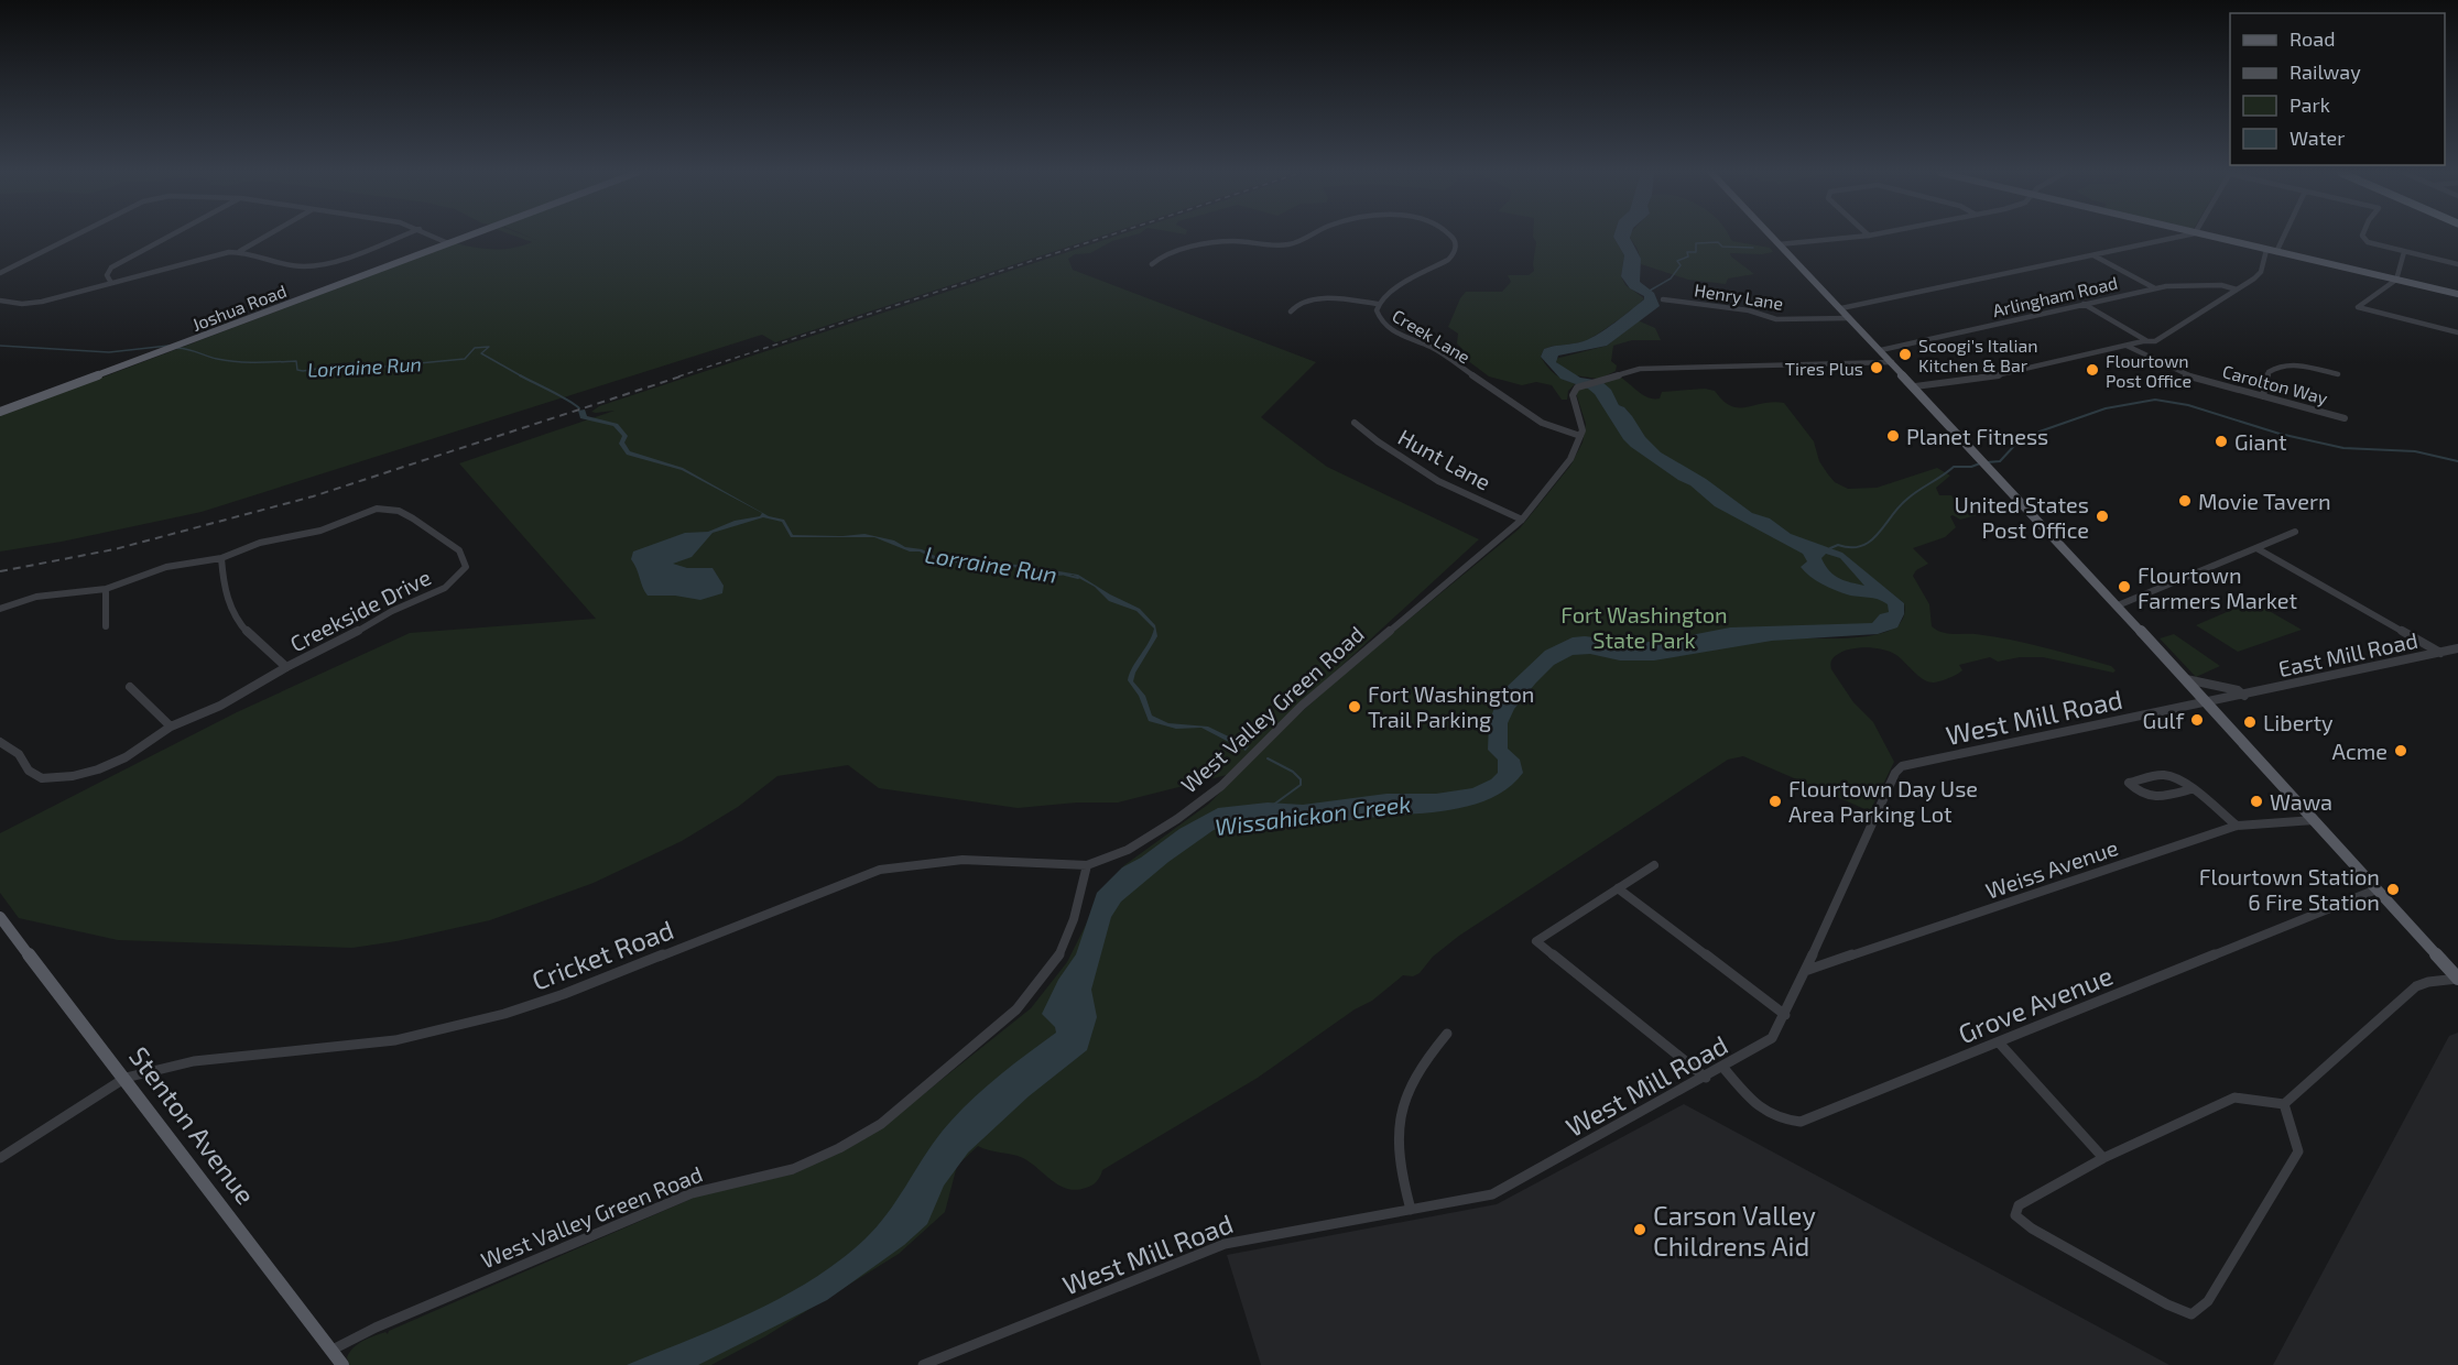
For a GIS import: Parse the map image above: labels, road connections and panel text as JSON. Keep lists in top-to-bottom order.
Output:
{
  "streets": {
    "main road": ["Joshua Road", "Stenton Avenue"],
    "street": [
      "Henry Lane",
      "Arlingham Road",
      "Creek Lane",
      "Carolton Way",
      "Hunt Lane",
      "Creekside Drive",
      "East Mill Road",
      "West Valley Green Road",
      "West Mill Road",
      "Weiss Avenue",
      "Cricket Road",
      "Grove Avenue"
    ]
  },
  "crossings": [
    ["Creek Lane", "West Valley Green Road"],
    ["Hunt Lane", "West Valley Green Road"],
    ["East Mill Road", "West Mill Road"],
    ["West Valley Green Road", "Cricket Road"],
    ["West Valley Green Road", "Stenton Avenue"],
    ["West Mill Road", "Weiss Avenue"],
    ["West Mill Road", "Grove Avenue"],
    ["Cricket Road", "Stenton Avenue"]
  ],
  "water": ["Lorraine Run", "Wissahickon Creek"],
  "parks": ["Fort Washington State Park"],
  "places": [
    "Scoogi's Italian Kitchen & Bar",
    "Tires Plus",
    "Flourtown Post Office",
    "Planet Fitness",
    "Giant",
    "Movie Tavern",
    "United States Post Office",
    "Flourtown Farmers Market",
    "Fort Washington Trail Parking",
    "Gulf",
    "Liberty",
    "Acme",
    "Flourtown Day Use Area Parking Lot",
    "Wawa",
    "Flourtown Station 6 Fire Station",
    "Carson Valley Childrens Aid"
  ],
  "legend": [
    "Road",
    "Railway",
    "Park",
    "Water"
  ]
}
